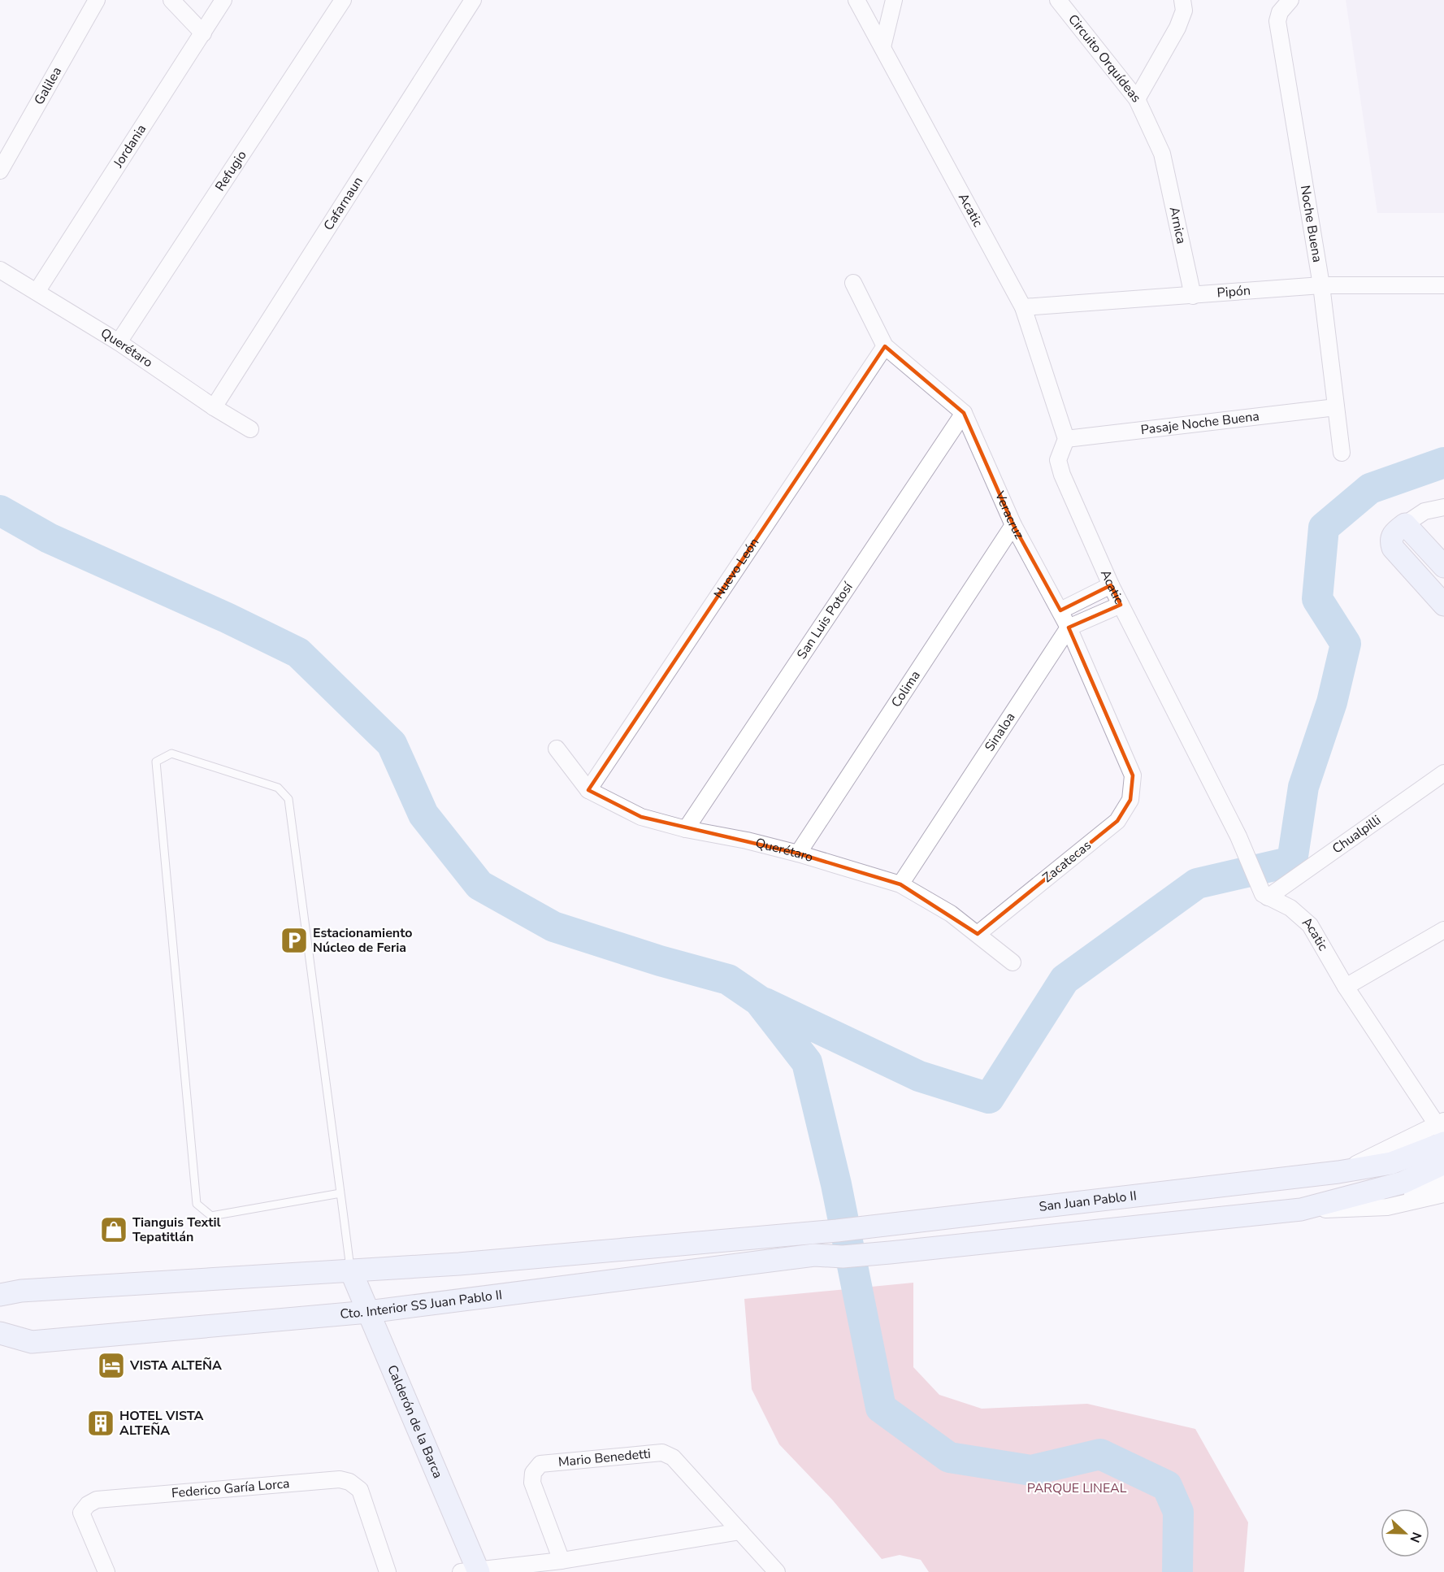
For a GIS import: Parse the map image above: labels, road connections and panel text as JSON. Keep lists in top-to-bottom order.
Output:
{
  "streets": {
    "main road": ["San Juan Pablo II", "Cto. Interior SS Juan Pablo II", "Calderón de la Barca"],
    "street": [
      "Circuito Orquídeas",
      "Galilea",
      "Jordania",
      "Refugio",
      "Cafarnaun",
      "Acatic",
      "Noche Buena",
      "Arnica",
      "Pipón",
      "Querétaro",
      "Pasaje Noche Buena",
      "Veracruz",
      "Nuevo León",
      "San Luis Potosí",
      "Colima",
      "Sinaloa",
      "Chualpilli",
      "Zacatecas",
      "Mario Benedetti",
      "Federico Garía Lorca"
    ]
  },
  "crossings": [
    ["Circuito Orquídeas", "Arnica"],
    ["Jordania", "Querétaro"],
    ["Refugio", "Querétaro"],
    ["Cafarnaun", "Querétaro"],
    ["Acatic", "Pipón"],
    ["Acatic", "Pasaje Noche Buena"],
    ["Acatic", "Chualpilli"],
    ["Acatic", "San Juan Pablo II"],
    ["Noche Buena", "Pipón"],
    ["Noche Buena", "Pasaje Noche Buena"],
    ["Arnica", "Pipón"],
    ["Querétaro", "Nuevo León"],
    ["Querétaro", "San Luis Potosí"],
    ["Querétaro", "Colima"],
    ["Querétaro", "Sinaloa"],
    ["Querétaro", "Zacatecas"],
    ["Veracruz", "Nuevo León"],
    ["Veracruz", "San Luis Potosí"],
    ["Veracruz", "Colima"],
    ["Veracruz", "Sinaloa"],
    ["Veracruz", "Zacatecas"],
    ["San Juan Pablo II", "Calderón de la Barca"],
    ["Cto. Interior SS Juan Pablo II", "Calderón de la Barca"]
  ],
  "parks": ["PARQUE LINEAL"],
  "places": {
    "parking": ["Estacionamiento Núcleo de Feria"],
    "shop": ["Tianguis Textil Tepatitlán"],
    "hotel": ["VISTA ALTEÑA"],
    "building": ["HOTEL VISTA ALTEÑA"]
  },
  "north": "right"
}
